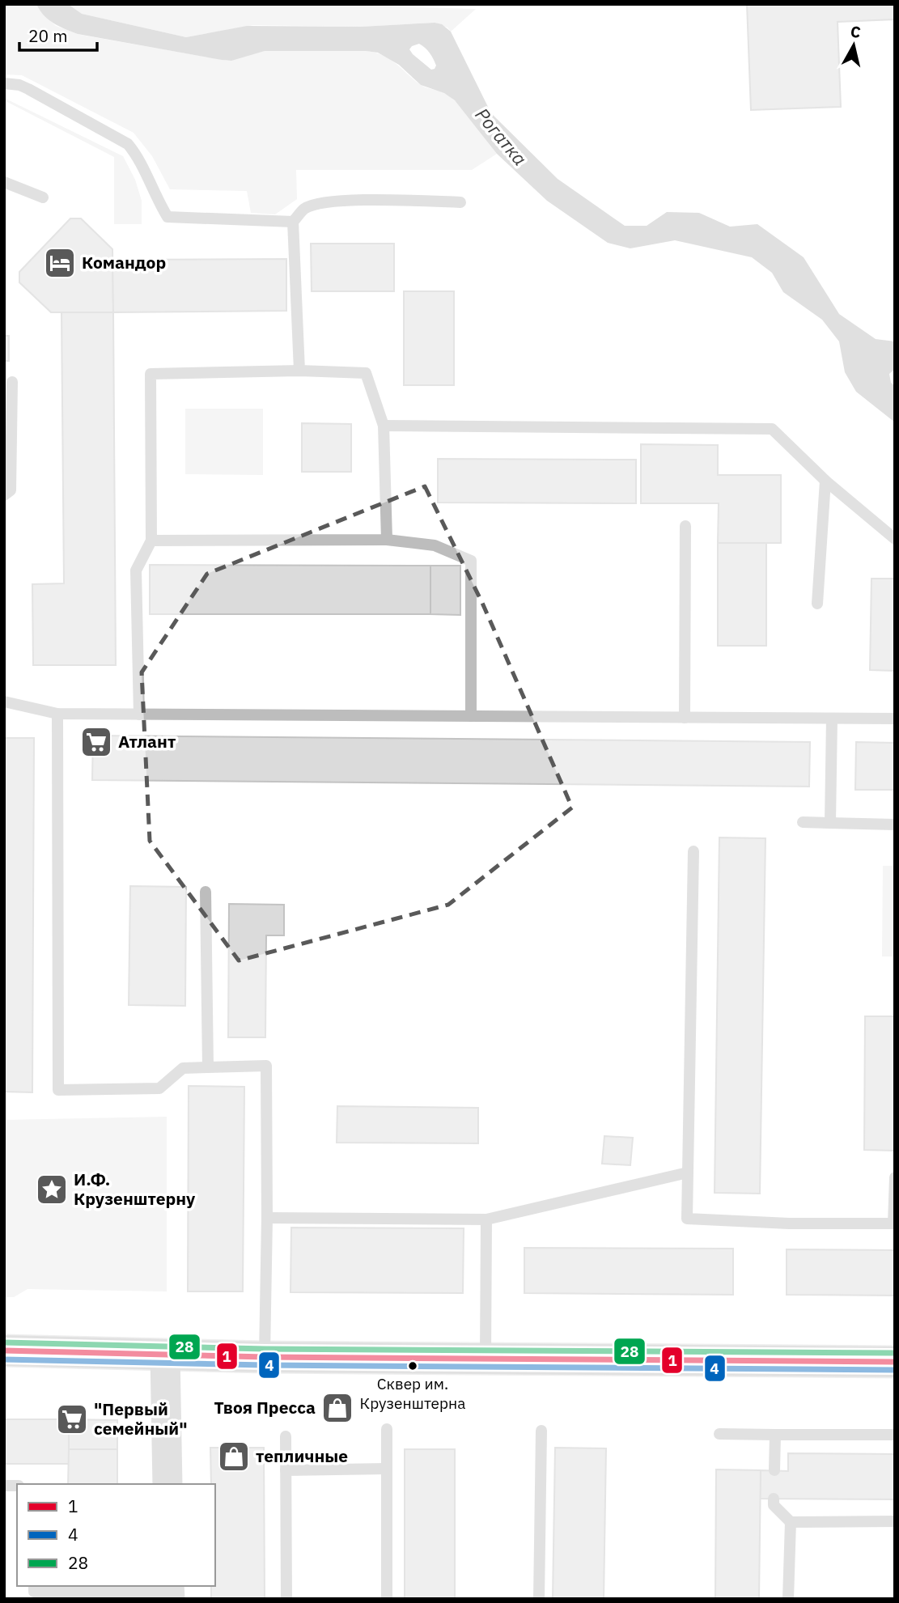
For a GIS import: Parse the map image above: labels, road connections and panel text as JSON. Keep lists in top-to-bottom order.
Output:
{
  "water": ["Рогатка"],
  "places": {
    "hotel": ["Командор"],
    "supermarket": ["Атлант", "\"Первый семейный\""],
    "place": ["И.Ф. Крузенштерну"],
    "other": ["Сквер им. Крузенштерна"],
    "shop": ["Твоя Пресса", "тепличные"]
  },
  "lines": ["transit line 28", "transit line 1", "transit line 4"],
  "legend": ["1", "4", "28"],
  "scale_bar": "20 m",
  "north": "top"
}
